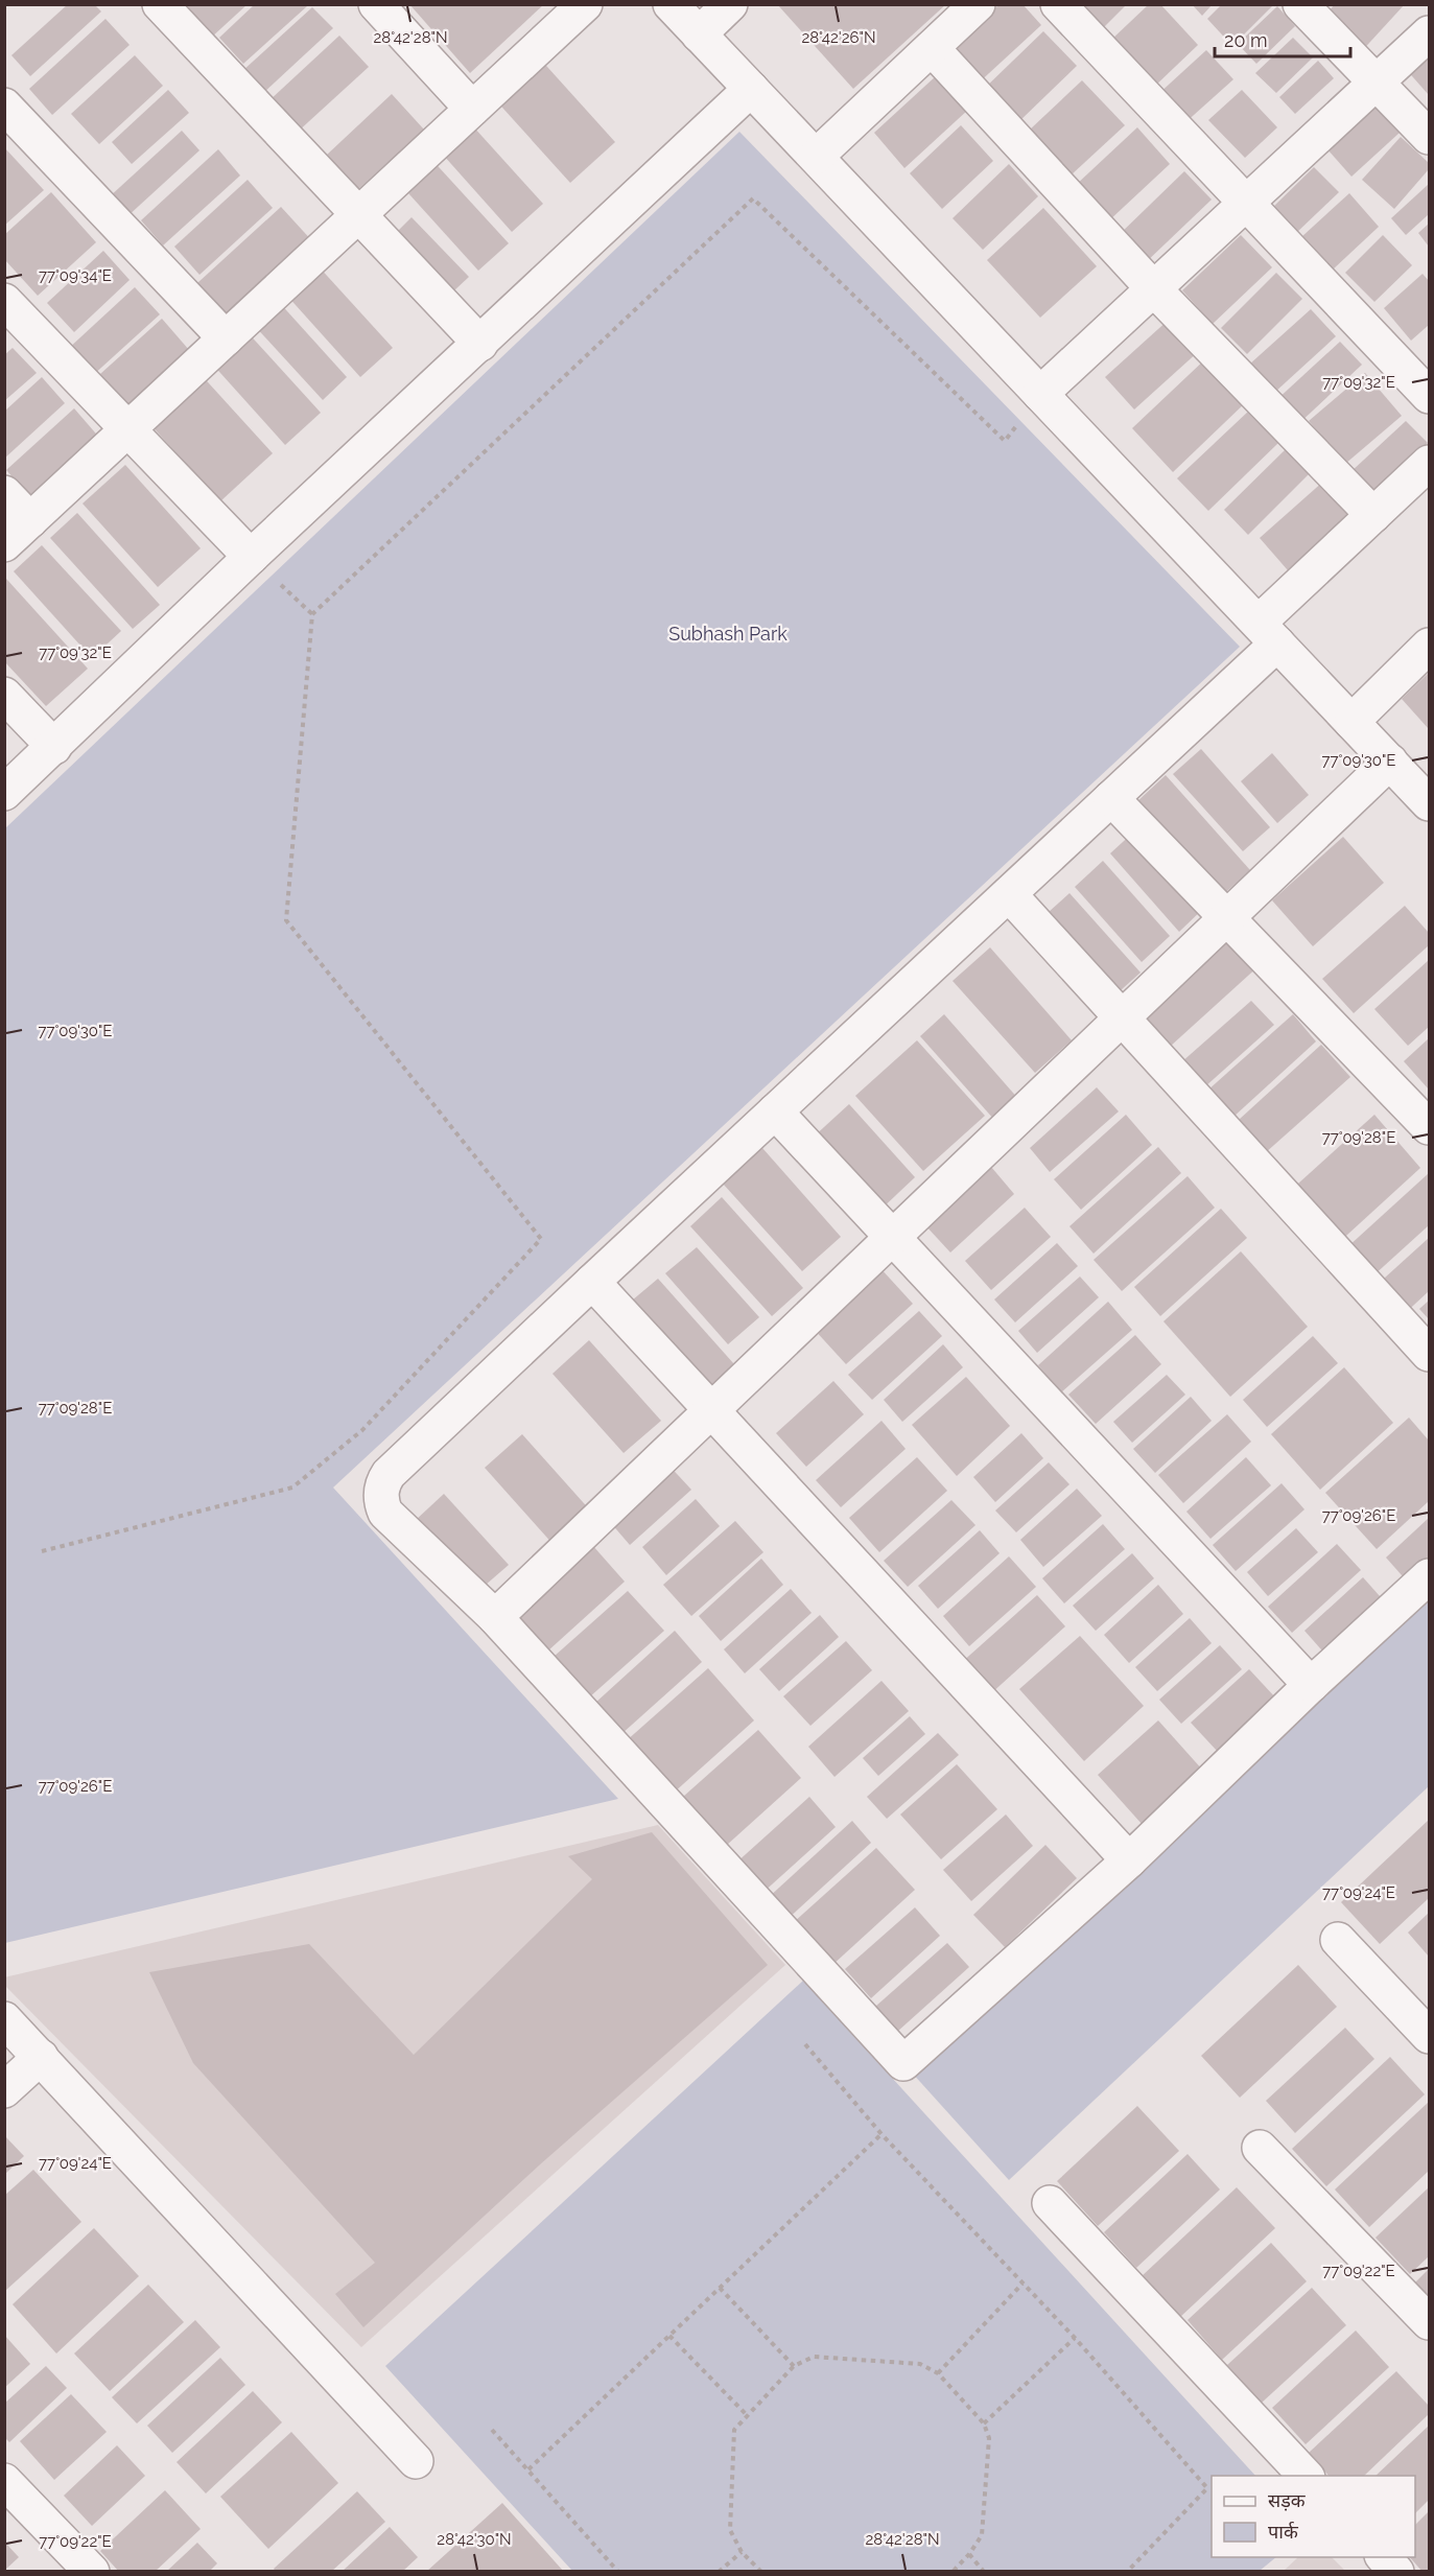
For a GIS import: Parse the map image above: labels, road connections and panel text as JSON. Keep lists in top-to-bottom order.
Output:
{
  "parks": ["Subhash Park"],
  "legend": ["सड़क", "पार्क"],
  "scale_bar": "20 m",
  "coordinates": [
    "28°42'28\"N",
    "28°42'26\"N",
    "77°09'34\"E",
    "77°09'32\"E",
    "77°09'30\"E",
    "77°09'28\"E",
    "77°09'26\"E",
    "77°09'24\"E",
    "77°09'22\"E",
    "28°42'30\"N"
  ]
}
